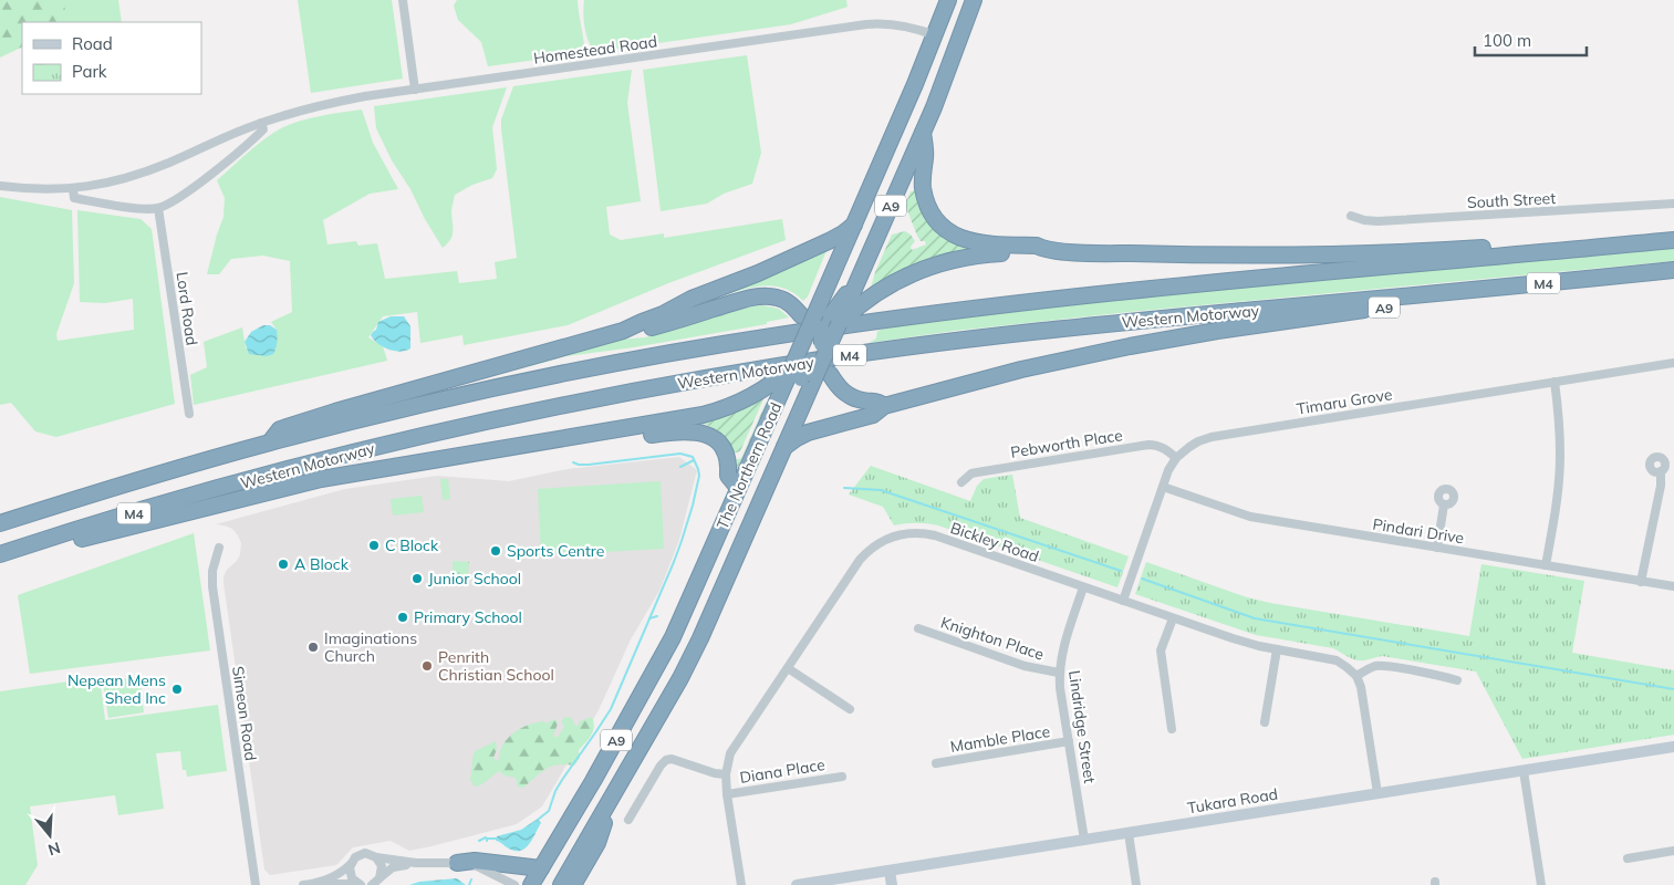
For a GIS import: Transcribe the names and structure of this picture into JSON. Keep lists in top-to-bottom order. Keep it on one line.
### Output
{"streets":{"highway":["A9","M4","Western Motorway","The Northern Road"],"street":["Homestead Road","South Street","Lord Road","Timaru Grove","Pebworth Place","Pindari Drive","Bickley Road","Knighton Place","Simeon Road","Lindridge Street","Mamble Place","Diana Place","Tukara Road"]},"crossings":[["Homestead Road","The Northern Road"],["A9","Western Motorway"],["A9","The Northern Road"],["M4","Western Motorway"],["M4","The Northern Road"],["Timaru Grove","Pebworth Place"],["Timaru Grove","Pindari Drive"],["Timaru Grove","Bickley Road"],["Bickley Road","Lindridge Street"],["Bickley Road","Diana Place"],["Knighton Place","Lindridge Street"],["Lindridge Street","Mamble Place"],["Lindridge Street","Tukara Road"]],"places":["C Block","Sports Centre","A Block","Junior School","Primary School","Imaginations Church","Penrith Christian School","Nepean Mens Shed Inc"],"legend":["Road","Park"],"scale_bar":"100 m","north":"bottom"}
